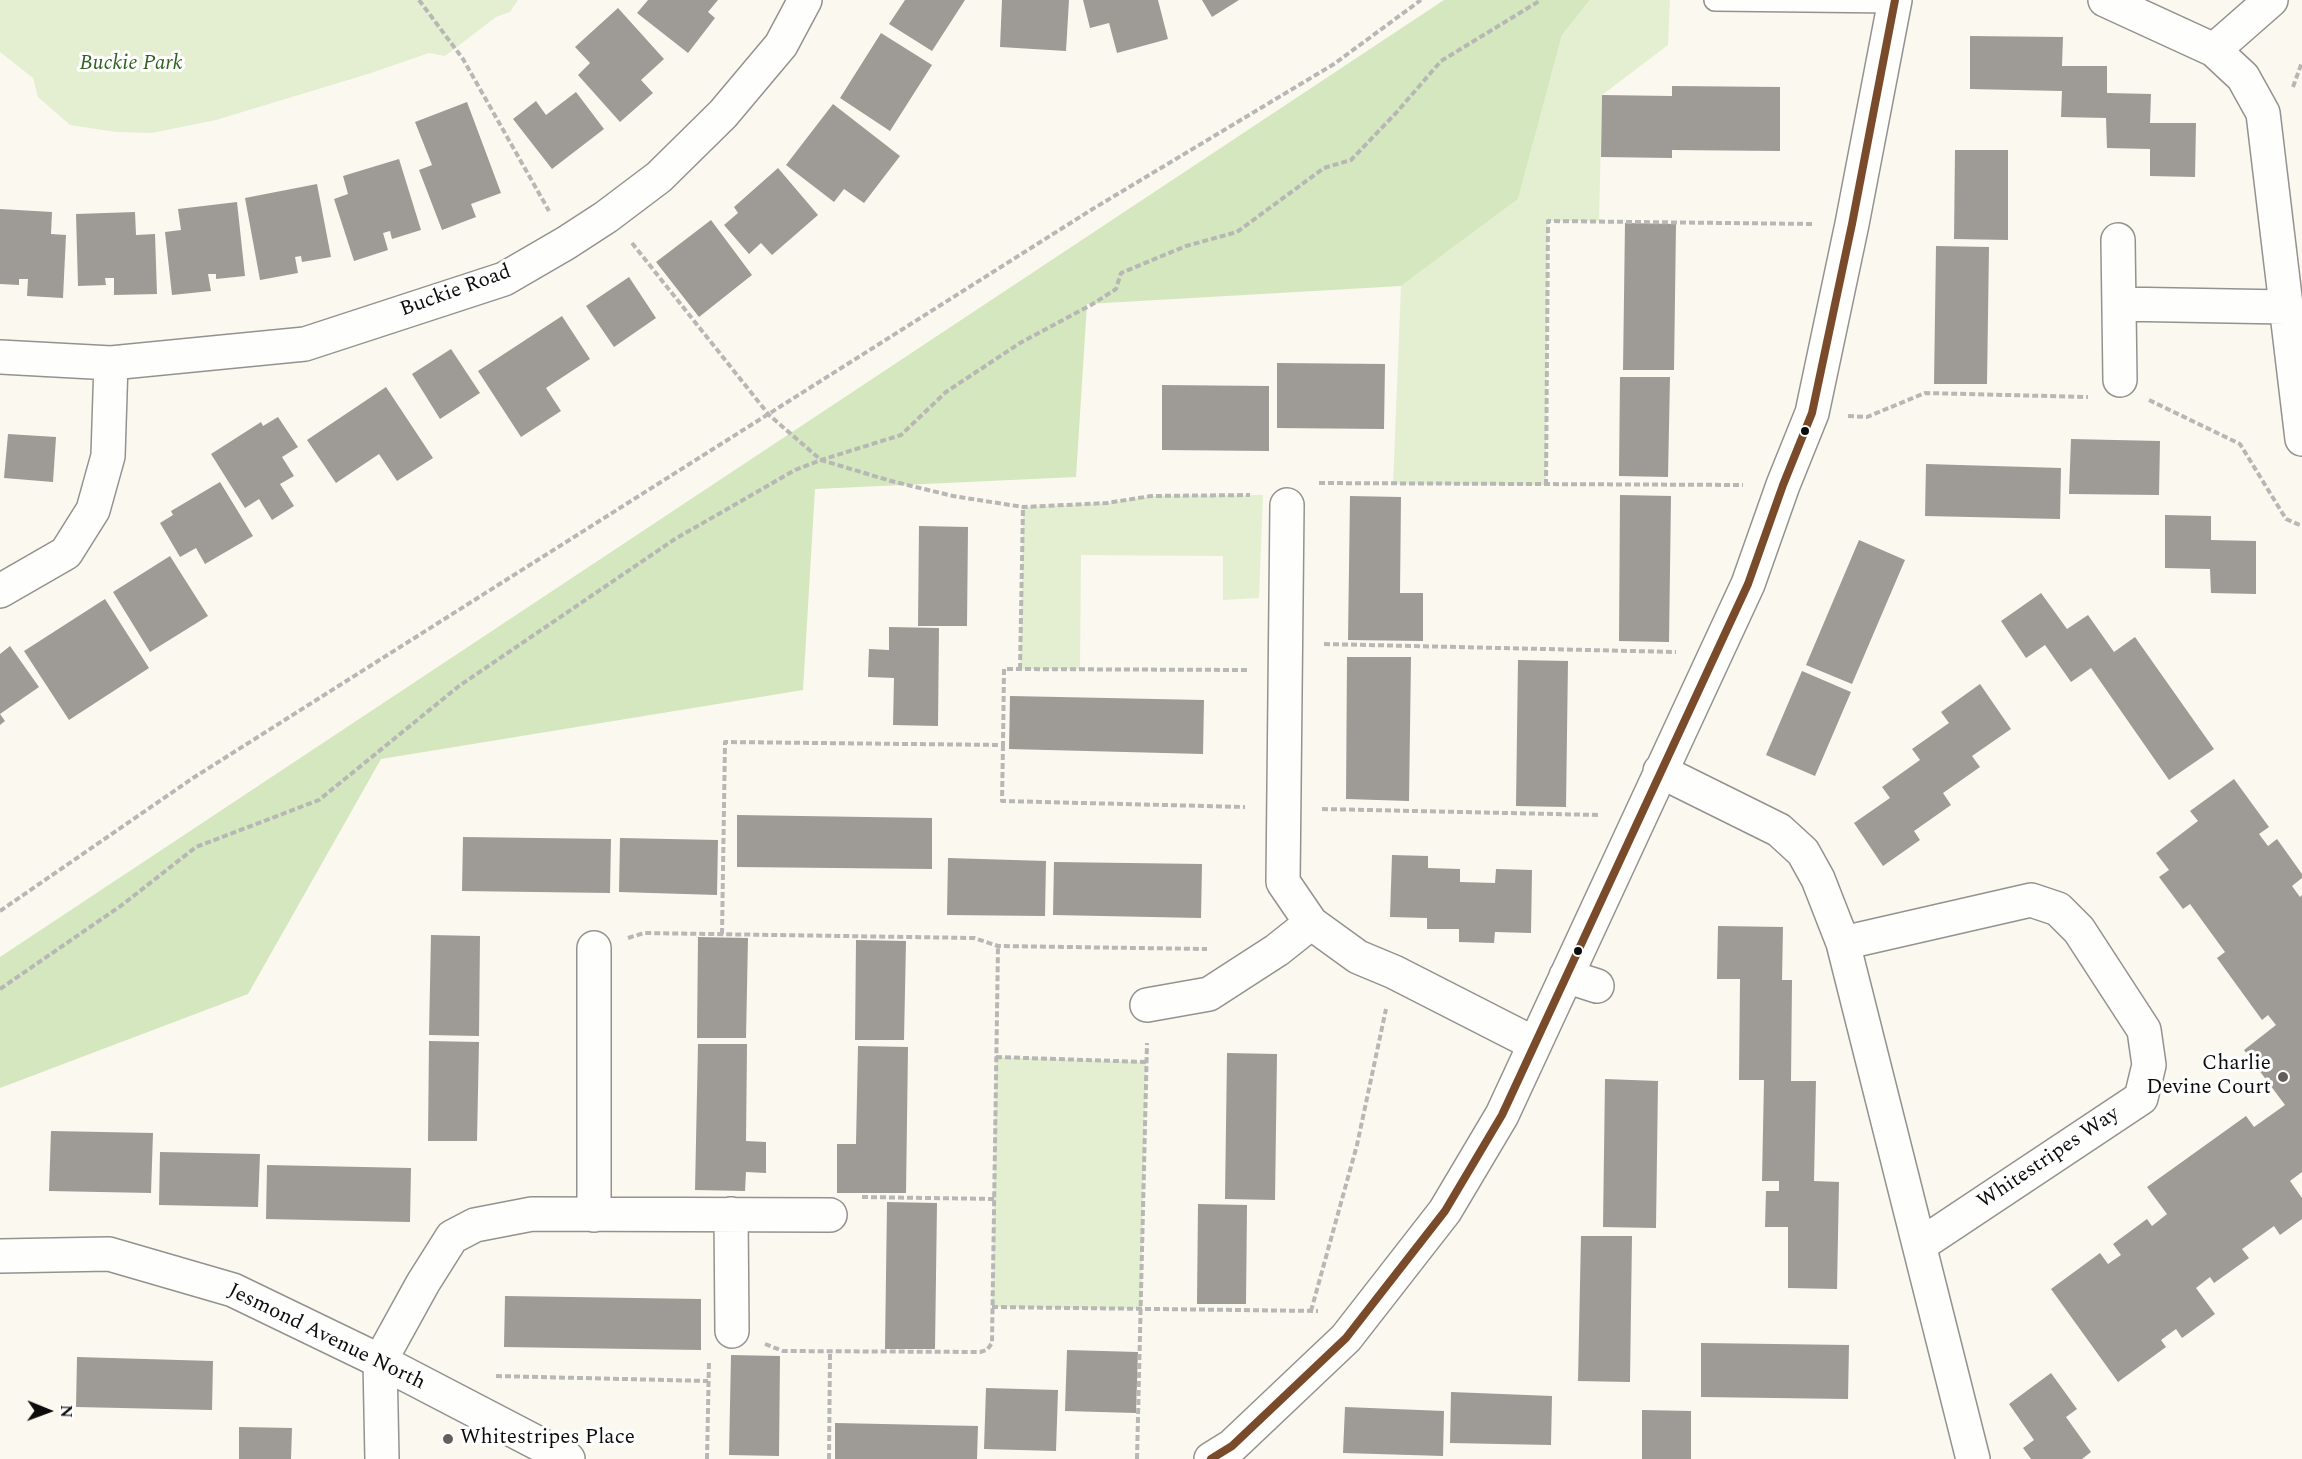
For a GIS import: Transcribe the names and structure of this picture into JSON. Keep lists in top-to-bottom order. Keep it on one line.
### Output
{"streets":{"street":["Buckie Road","Whitestripes Way","Jesmond Avenue North"]},"parks":["Buckie Park"],"places":["Charlie Devine Court","Whitestripes Place"],"north":"right"}
